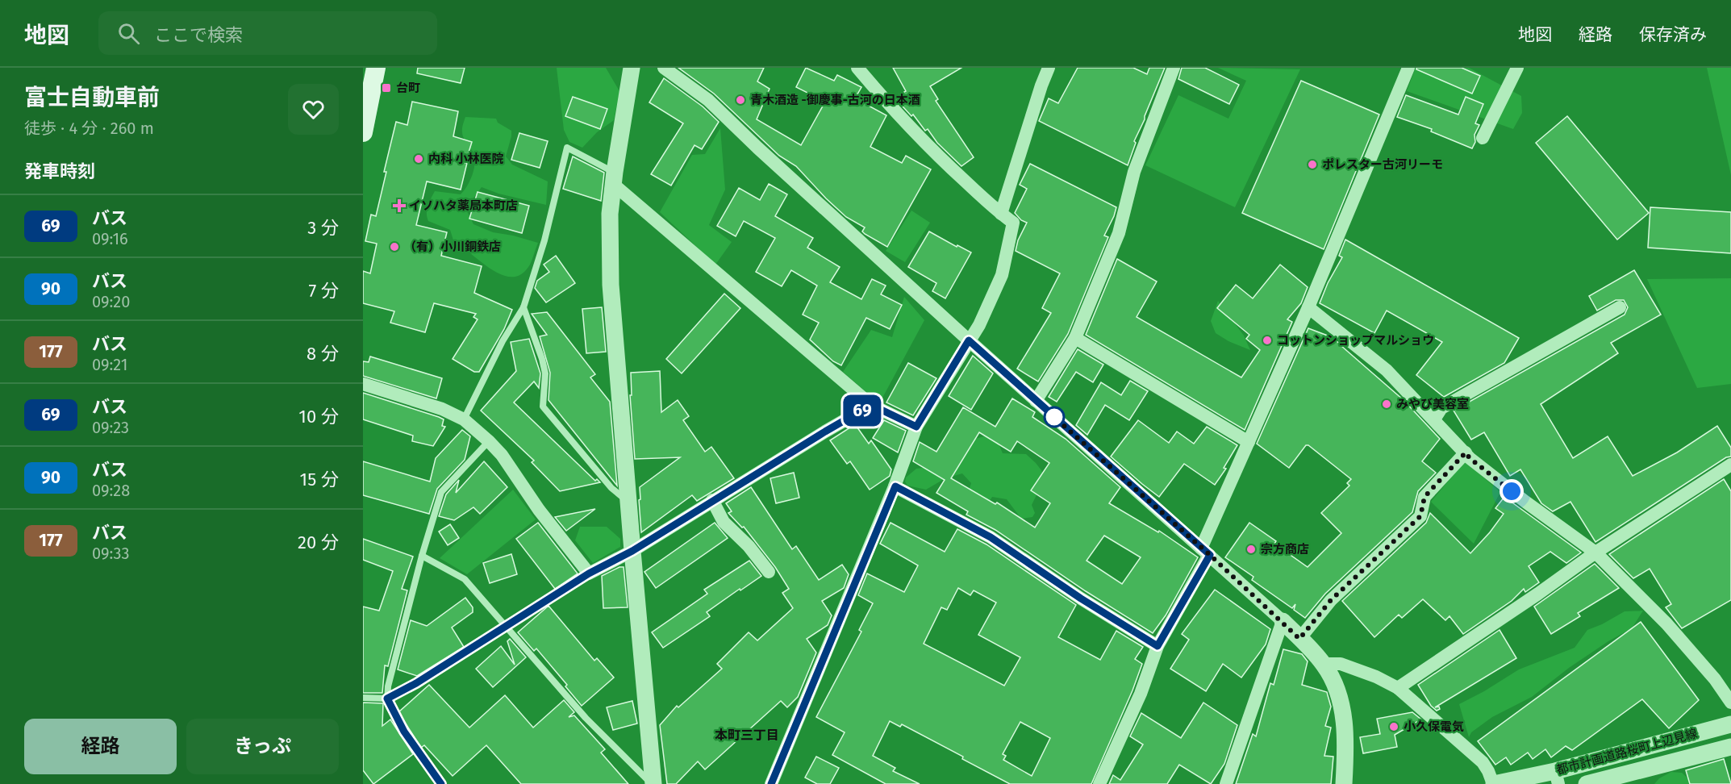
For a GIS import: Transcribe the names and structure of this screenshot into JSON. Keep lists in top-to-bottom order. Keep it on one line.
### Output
{"streets":{"street":["都市計画道路桜町上辺見線"]},"districts":["本町三丁目"],"places":{"transit":["台町"],"other":["青木酒造 -御慶事-古河の日本酒","内科 小林医院","ポレスター古河リーモ","（有）小川銅鉄店","コットンショップマルショウ","みやび美容室","宗方商店","小久保電気"],"health":["イソハタ薬局本町店"]},"lines":["bus line 69"],"page":{"header":"地図","search":"ここで検索","nav":["地図","経路","保存済み"],"heading":[["富士自動車前","徒歩 · 4 分 · 260 m"],"発車時刻"],"on_map":"69","list":[{"mark":"69","name":"バス","note":"09:16","value":"3 分"},{"mark":"90","name":"バス","note":"09:20","value":"7 分"},{"mark":"177","name":"バス","note":"09:21","value":"8 分"},{"mark":"69","name":"バス","note":"09:23","value":"10 分"},{"mark":"90","name":"バス","note":"09:28","value":"15 分"},{"mark":"177","name":"バス","note":"09:33","value":"20 分"}],"buttons":["経路","きっぷ"]}}
